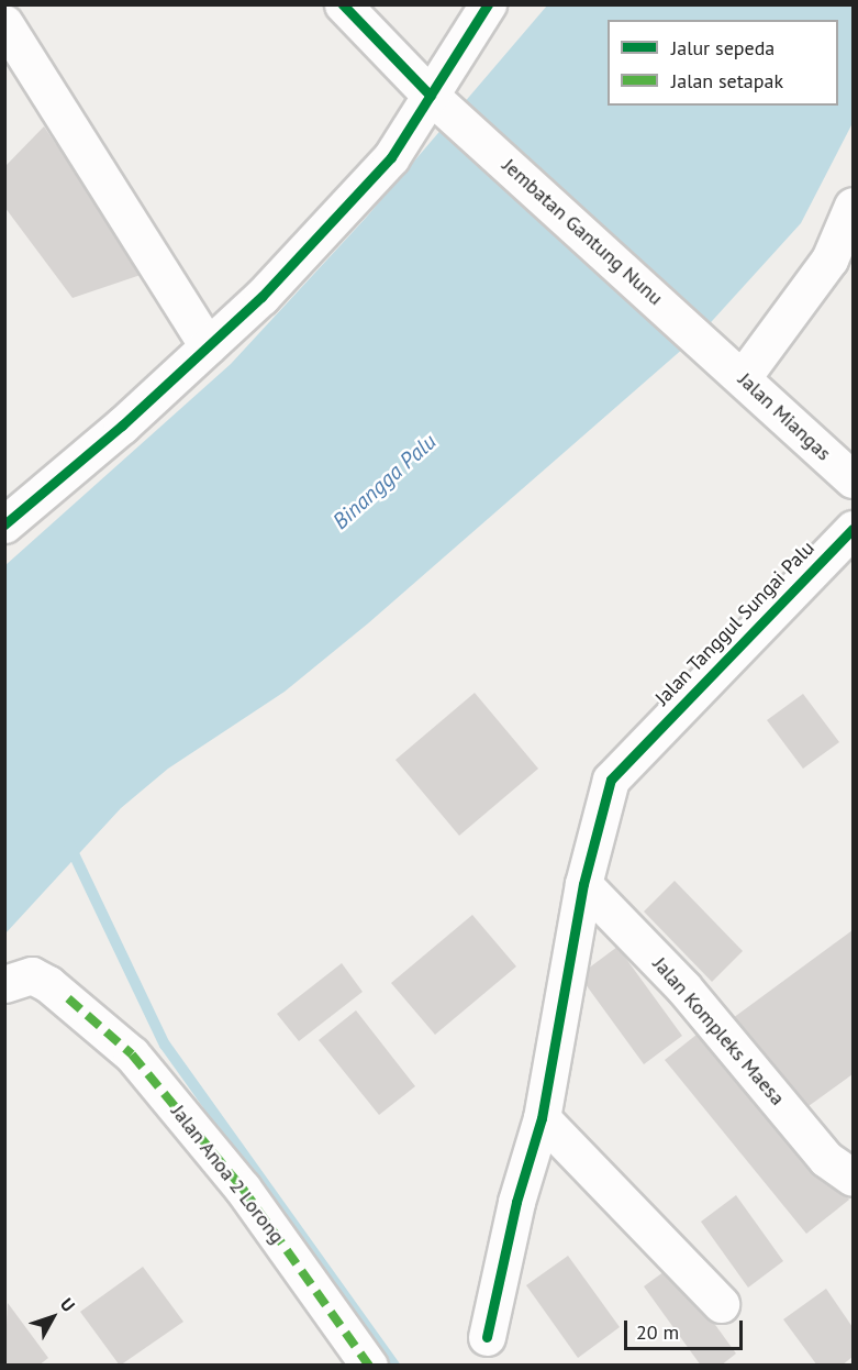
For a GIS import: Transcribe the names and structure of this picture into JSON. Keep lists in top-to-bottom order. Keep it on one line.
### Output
{"streets":{"street":["Jembatan Gantung Nunu","Jalan Miangas","Jalan Tanggul Sungai Palu","Jalan Kompleks Maesa","Jalan Anoa 2 Lorong"]},"crossings":[["Jembatan Gantung Nunu","Jalan Miangas"],["Jalan Tanggul Sungai Palu","Jalan Kompleks Maesa"]],"water":["Binangga Palu"],"legend":["Jalur sepeda","Jalan setapak"],"scale_bar":"20 m","north":"top right"}
